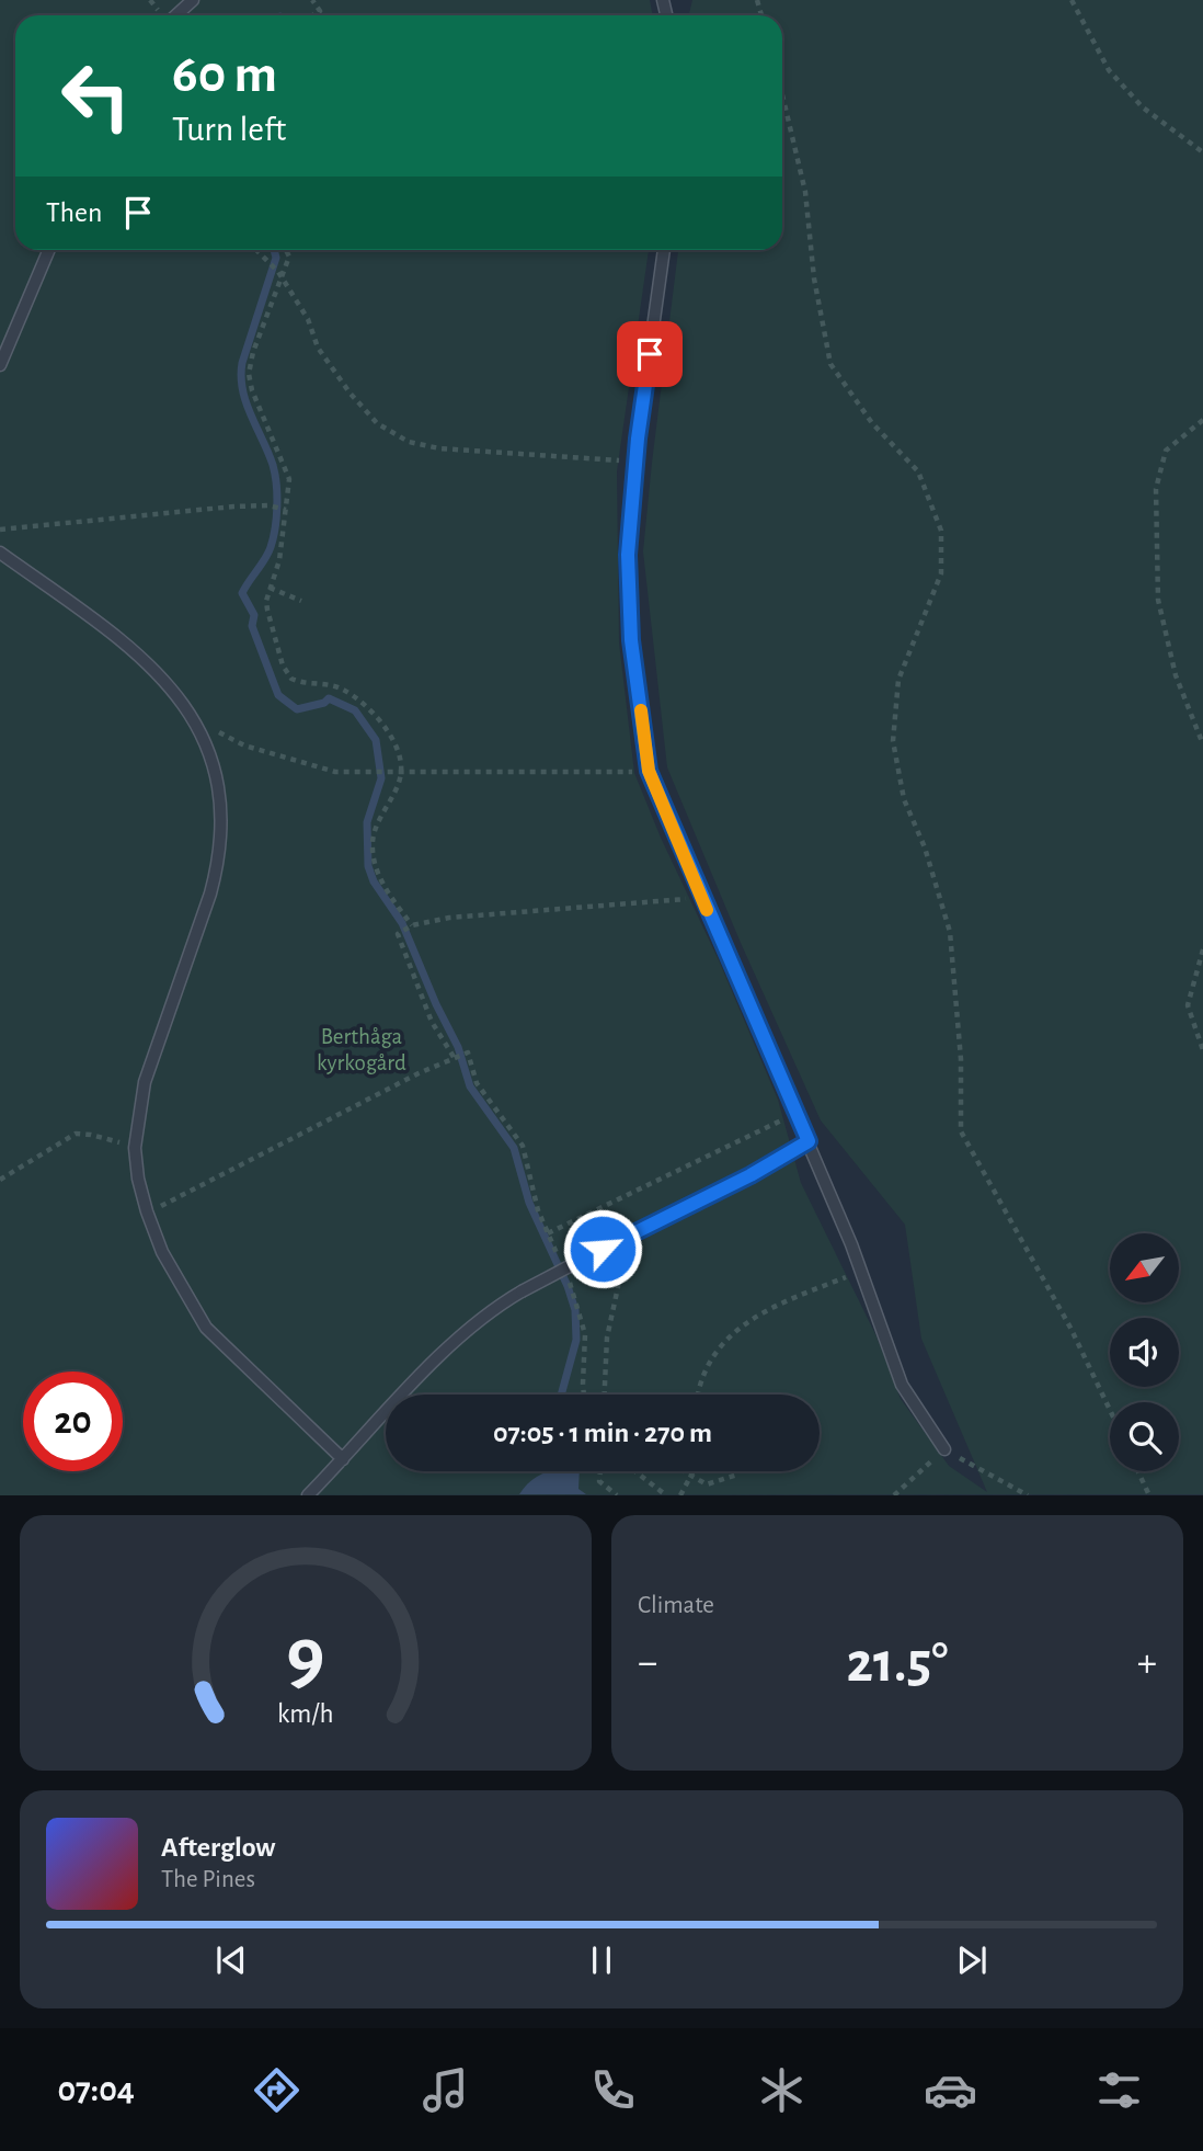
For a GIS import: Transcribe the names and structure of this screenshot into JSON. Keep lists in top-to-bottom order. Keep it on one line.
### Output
{"parks":["Berthåga kyrkogård"],"north":"bottom left","page":{"turn":["60 m","Turn left"],"then":"Then","limit":"20","trip":"07:05 · 1 min · 270 m","tile":"Climate","heat":["−","21.5°","+"],"song":["Afterglow","The Pines"],"tabs":"07:04","gauge":["9","km/h"]}}
